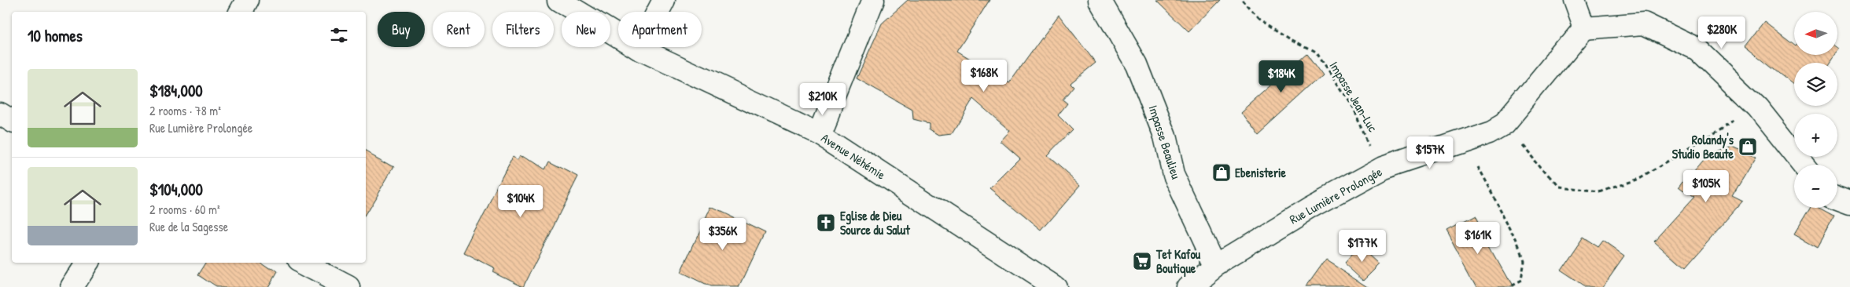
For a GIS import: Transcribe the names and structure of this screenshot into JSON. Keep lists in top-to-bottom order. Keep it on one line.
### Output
{"streets":{"street":["Impasse Beaulieu","Avenue Néhémie","Rue Lumière Prolongée"],"path":["Impasse Jean-Luc"]},"crossings":[["Impasse Jean-Luc","Rue Lumière Prolongée"],["Impasse Beaulieu","Rue Lumière Prolongée"]],"places":{"shop":["Rolandy's Studio Beaute","Ebenisterie"],"church":["Eglise de Dieu Source du Salut"],"supermarket":["Tet Kafou Boutique"]},"north":"left","page":{"map_buttons":["+","−"],"chip":["Buy","Rent","Filters","New","Apartment"],"heading":"10 homes","price":["$280K","$168K","$184K","$210K","$157K","$105K","$104K","$356K","$161K","$177K"],"list":[{"name":"$184,000","note":"2 rooms · 78 m² · Rue Lumière Prolongée"},{"name":"$104,000","note":"2 rooms · 60 m² · Rue de la Sagesse"}]}}
